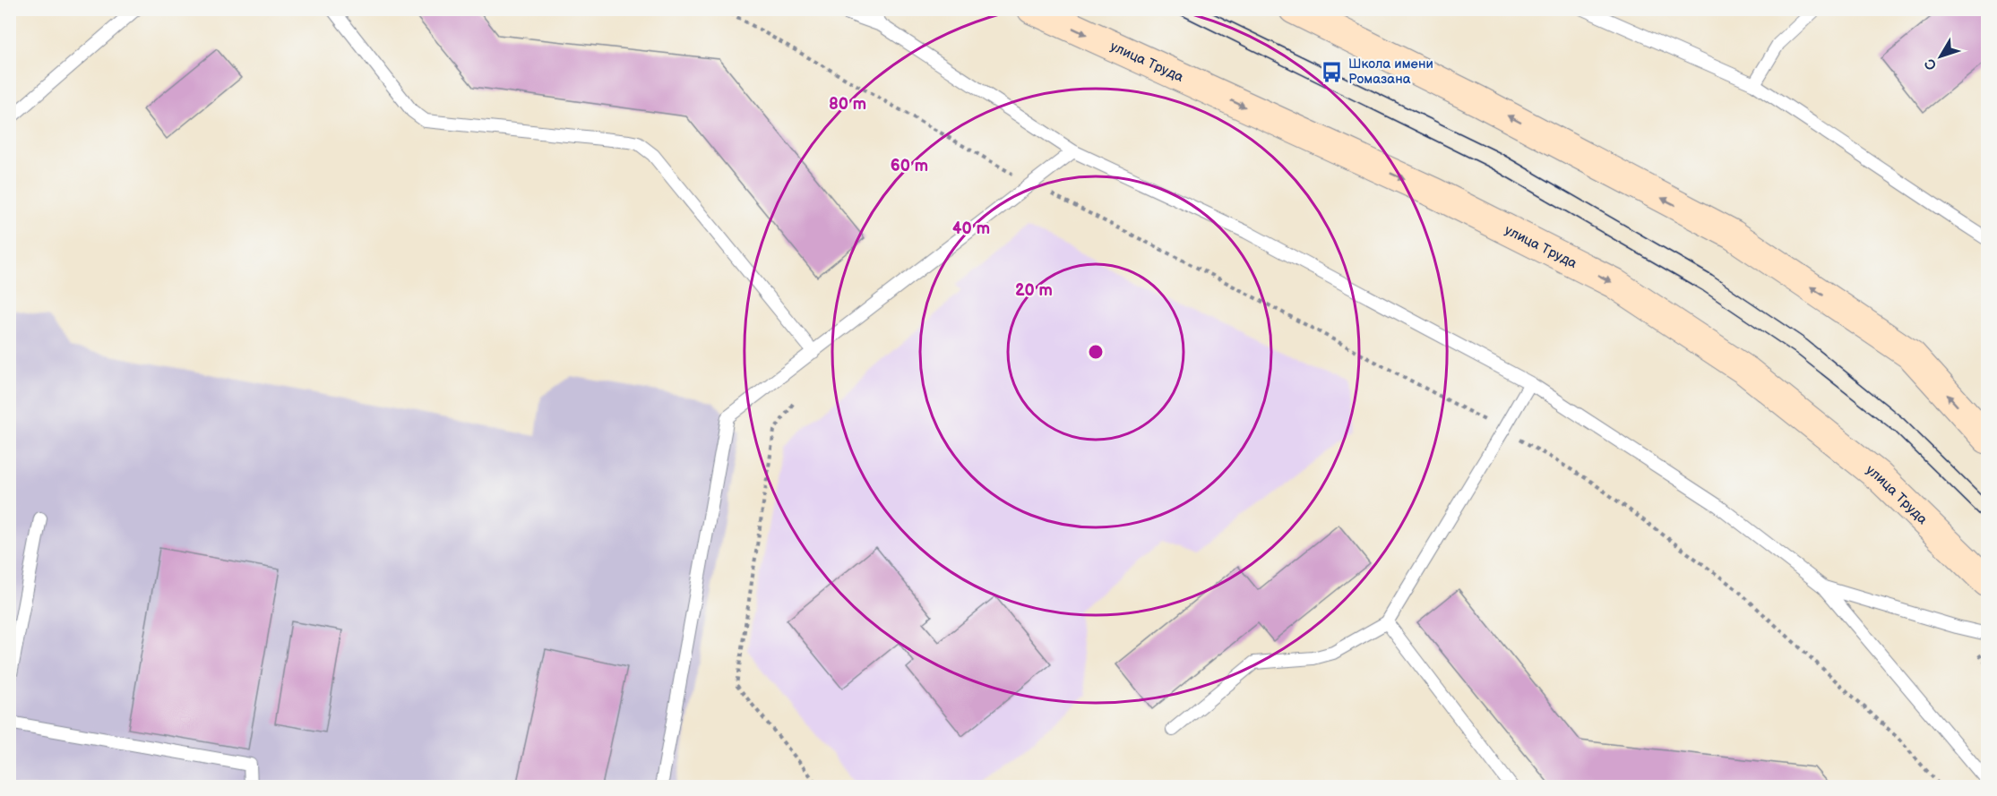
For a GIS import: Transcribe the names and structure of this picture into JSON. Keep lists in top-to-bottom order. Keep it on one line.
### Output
{"streets":{"main road":["улица Труда"]},"places":{"bus stop":["Школа имени Ромазана"]},"north":"bottom left","rings":["80 m","60 m","40 m","20 m"]}
